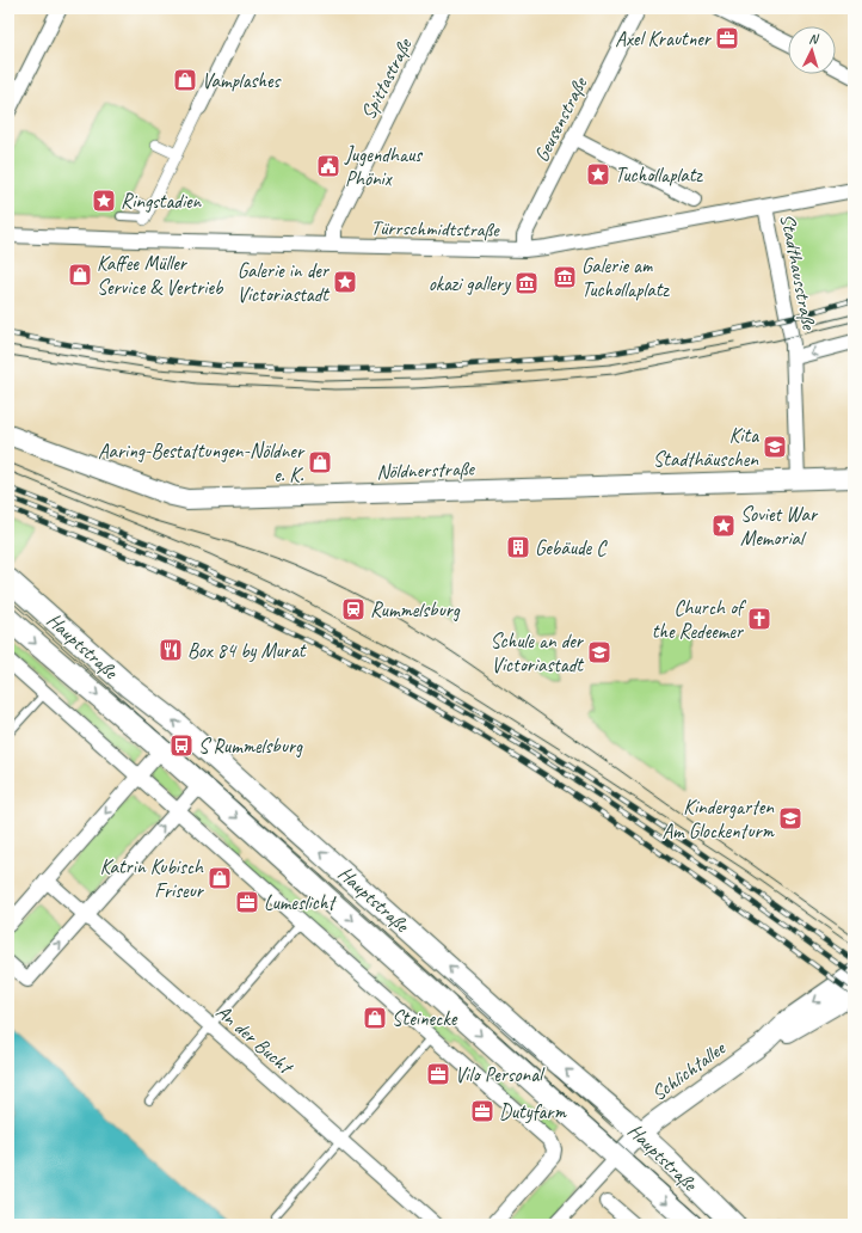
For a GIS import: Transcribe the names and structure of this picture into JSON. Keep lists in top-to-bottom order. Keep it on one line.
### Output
{"streets":{"main road":["Hauptstraße"],"street":["Spittastraße","Geusenstraße","Türrschmidtstraße","Stadthausstraße","Nöldnerstraße","An der Bucht","Schlichtallee"]},"crossings":[["Spittastraße","Türrschmidtstraße"],["Geusenstraße","Türrschmidtstraße"],["Türrschmidtstraße","Stadthausstraße"],["Stadthausstraße","Nöldnerstraße"],["Hauptstraße","Schlichtallee"]],"places":{"office":["Axel Krautner","Lumeslicht","Vilo Personal","Dutyfarm"],"shop":["Vamplashes","Kaffee Müller Service & Vertrieb","Aaring-Bestattungen-Nöldner e. K.","Katrin Kubisch Friseur","Steinecke"],"public building":["Jugendhaus Phönix"],"place":["Tuchollaplatz","Ringstadien","Galerie in der Victoriastadt","Soviet War Memorial"],"museum":["Galerie am Tuchollaplatz","okazi gallery"],"school or university":["Kita Stadthäuschen","Schule an der Victoriastadt","Kindergarten Am Glockenturm"],"building":["Gebäude C"],"station":["Rummelsburg"],"church":["Church of the Redeemer"],"restaurant":["Box 84 by Murat"],"bus stop":["S Rummelsburg"]},"north":"top"}
